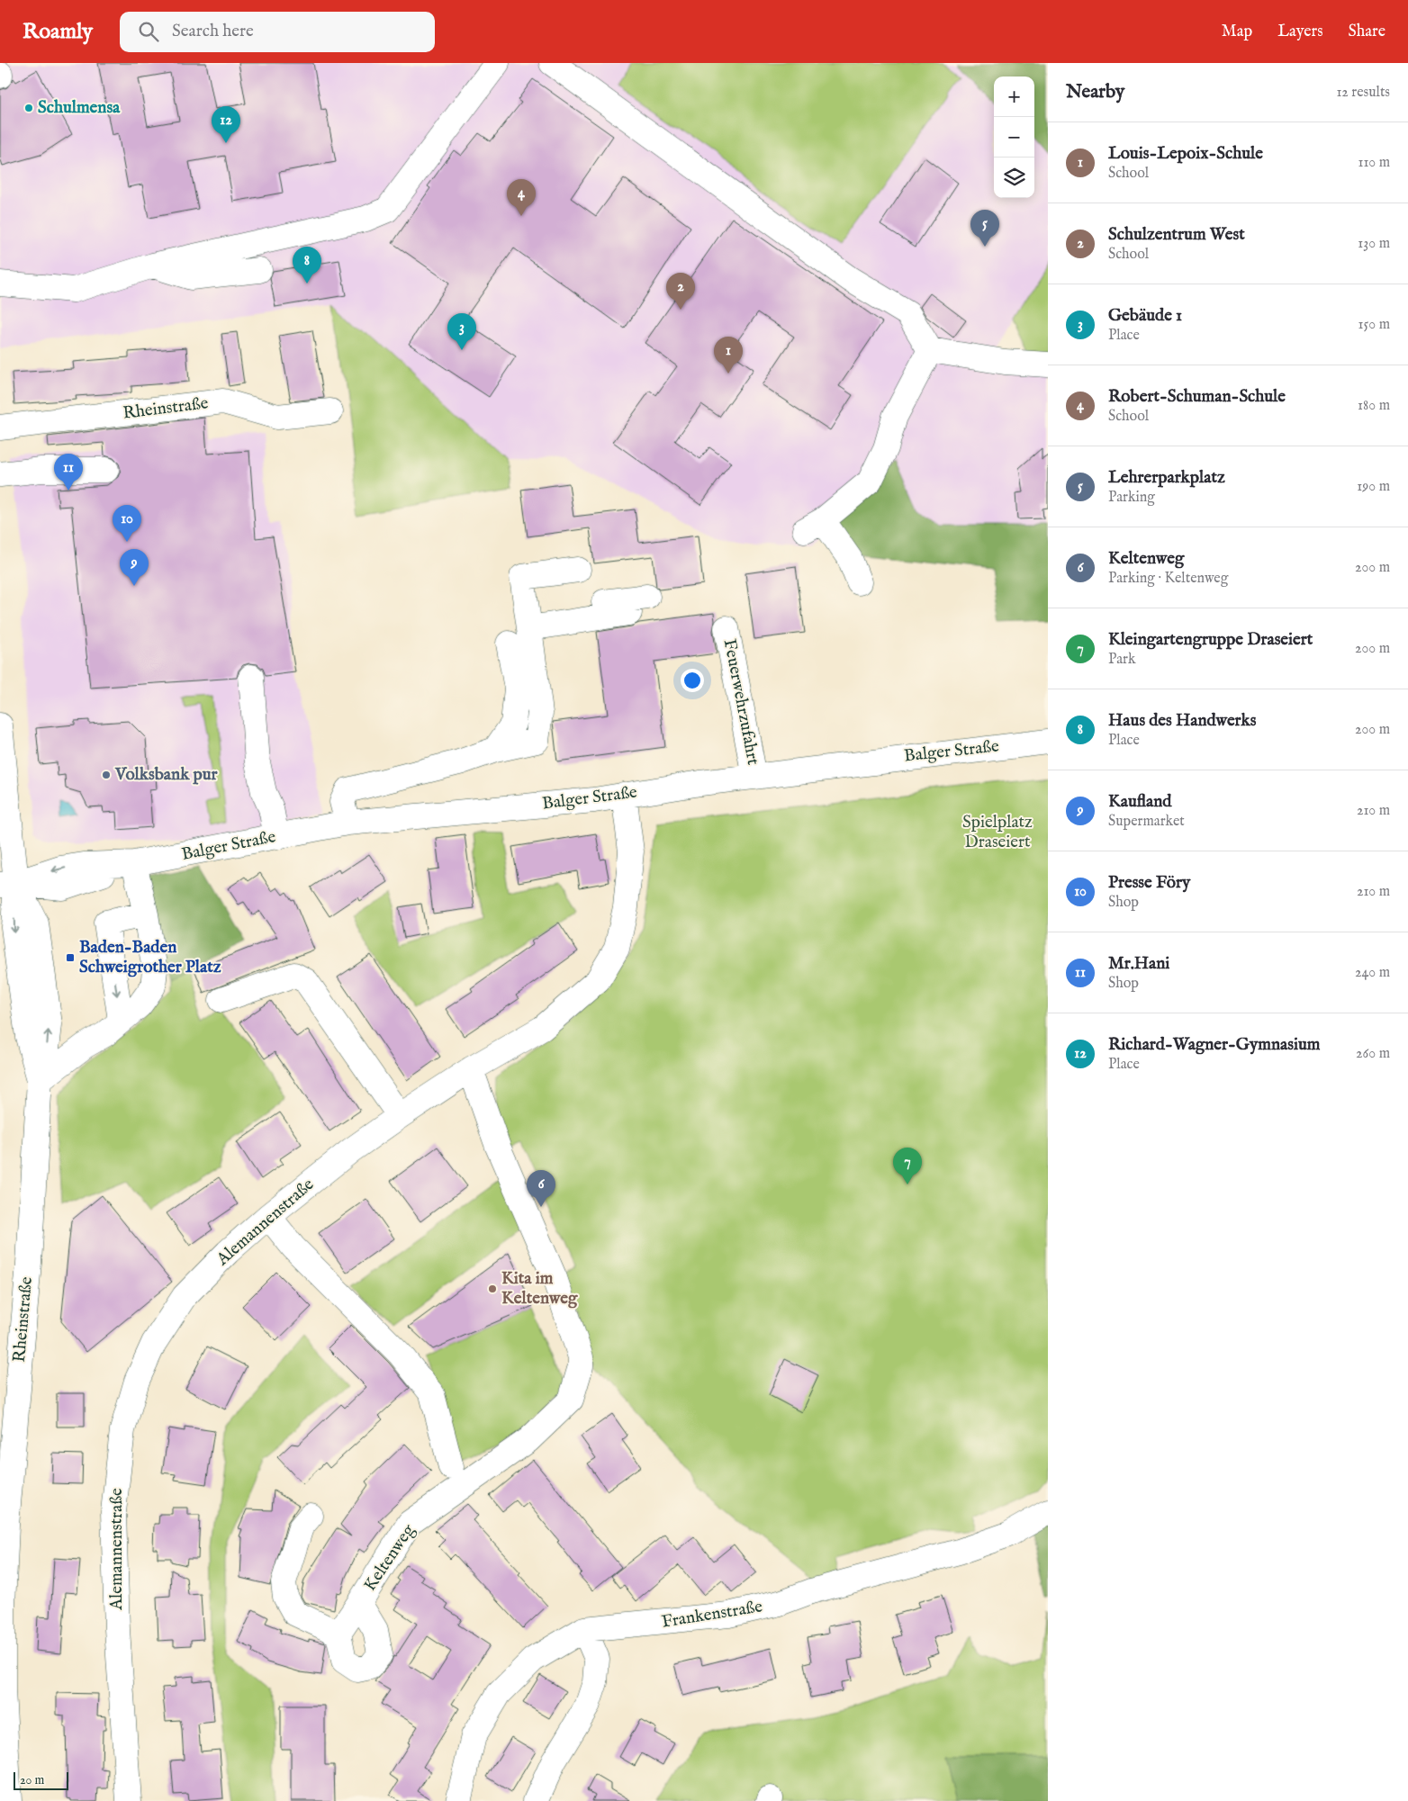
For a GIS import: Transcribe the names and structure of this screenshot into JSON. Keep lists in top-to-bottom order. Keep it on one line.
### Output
{"streets":{"street":["Rheinstraße","Feuerwehrzufahrt","Balger Straße","Alemannenstraße","Keltenweg","Frankenstraße"]},"crossings":[["Rheinstraße","Balger Straße"],["Feuerwehrzufahrt","Balger Straße"],["Balger Straße","Alemannenstraße"],["Alemannenstraße","Keltenweg"]],"parks":["Spielplatz Draseiert"],"places":{"other":["Schulmensa","Volksbank pur","Kita im Keltenweg"],"transit":["Baden-Baden Schweigrother Platz"]},"scale_bar":"20 m","page":{"header":"Roamly","search":"Search here","nav":["Map","Layers","Share"],"heading":["Nearby","12 results"],"map_buttons":["+","−"],"pins":["12","4","5","8","2","3","1","11","10","9","7","6"],"list":[{"mark":"1","name":"Louis-Lepoix-Schule","note":"School","value":"110 m"},{"mark":"2","name":"Schulzentrum West","note":"School","value":"130 m"},{"mark":"3","name":"Gebäude 1","note":"Place","value":"150 m"},{"mark":"4","name":"Robert-Schuman-Schule","note":"School","value":"180 m"},{"mark":"5","name":"Lehrerparkplatz","note":"Parking","value":"190 m"},{"mark":"6","name":"Keltenweg","note":"Parking · Keltenweg","value":"200 m"},{"mark":"7","name":"Kleingartengruppe Draseiert","note":"Park","value":"200 m"},{"mark":"8","name":"Haus des Handwerks","note":"Place","value":"200 m"},{"mark":"9","name":"Kaufland","note":"Supermarket","value":"210 m"},{"mark":"10","name":"Presse Föry","note":"Shop","value":"210 m"},{"mark":"11","name":"Mr.Hani","note":"Shop","value":"240 m"},{"mark":"12","name":"Richard-Wagner-Gymnasium","note":"Place","value":"260 m"}],"scale":"20 m"}}
